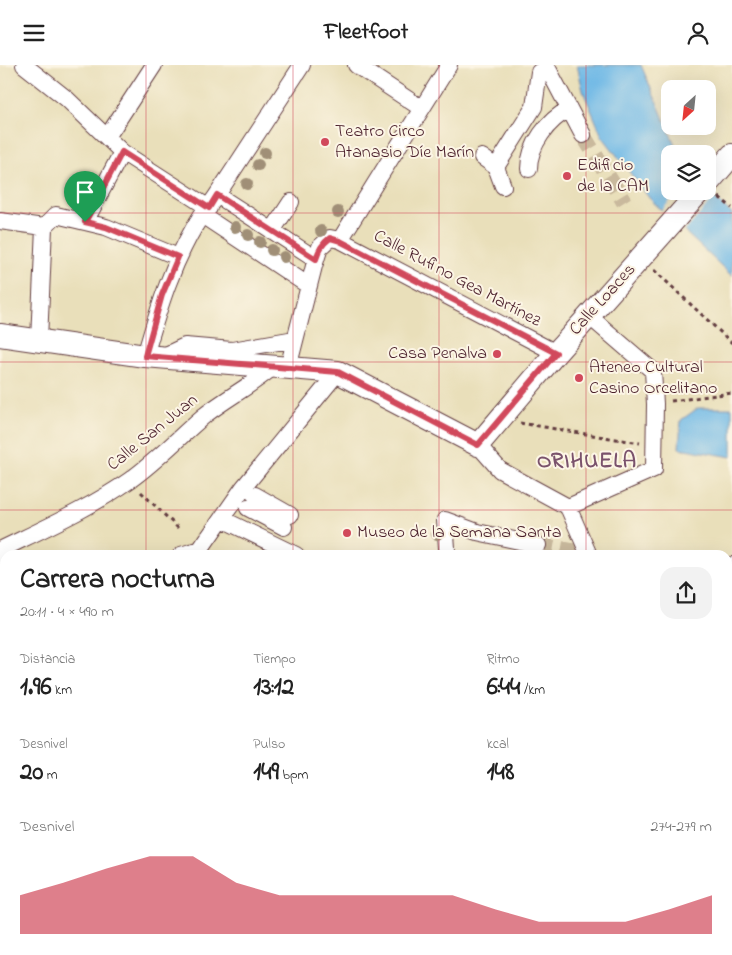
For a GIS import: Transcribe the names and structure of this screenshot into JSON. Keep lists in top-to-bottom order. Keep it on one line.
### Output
{"streets":{"street":["Calle Rufino Gea Martínez","Calle Loaces","Calle San Juan"]},"crossings":[["Calle Rufino Gea Martínez","Calle Loaces"]],"districts":["ORIHUELA"],"places":["Teatro Circo Atanasio Díe Marín","Edificio de la CAM","Casa Penalva","Ateneo Cultural Casino Orcelitano","Museo de la Semana Santa"],"north":"bottom left","page":{"header":"Fleetfoot","heading":["Carrera nocturna","20:11 · 4 × 490 m"],"stats":[["Distancia","1.96 km"],["Tiempo","13:12"],["Ritmo","6:44 /km"],["Desnivel","20 m"],["Pulso","149 bpm"],["kcal","148"]],"chart":["Desnivel","274–279 m"]}}
